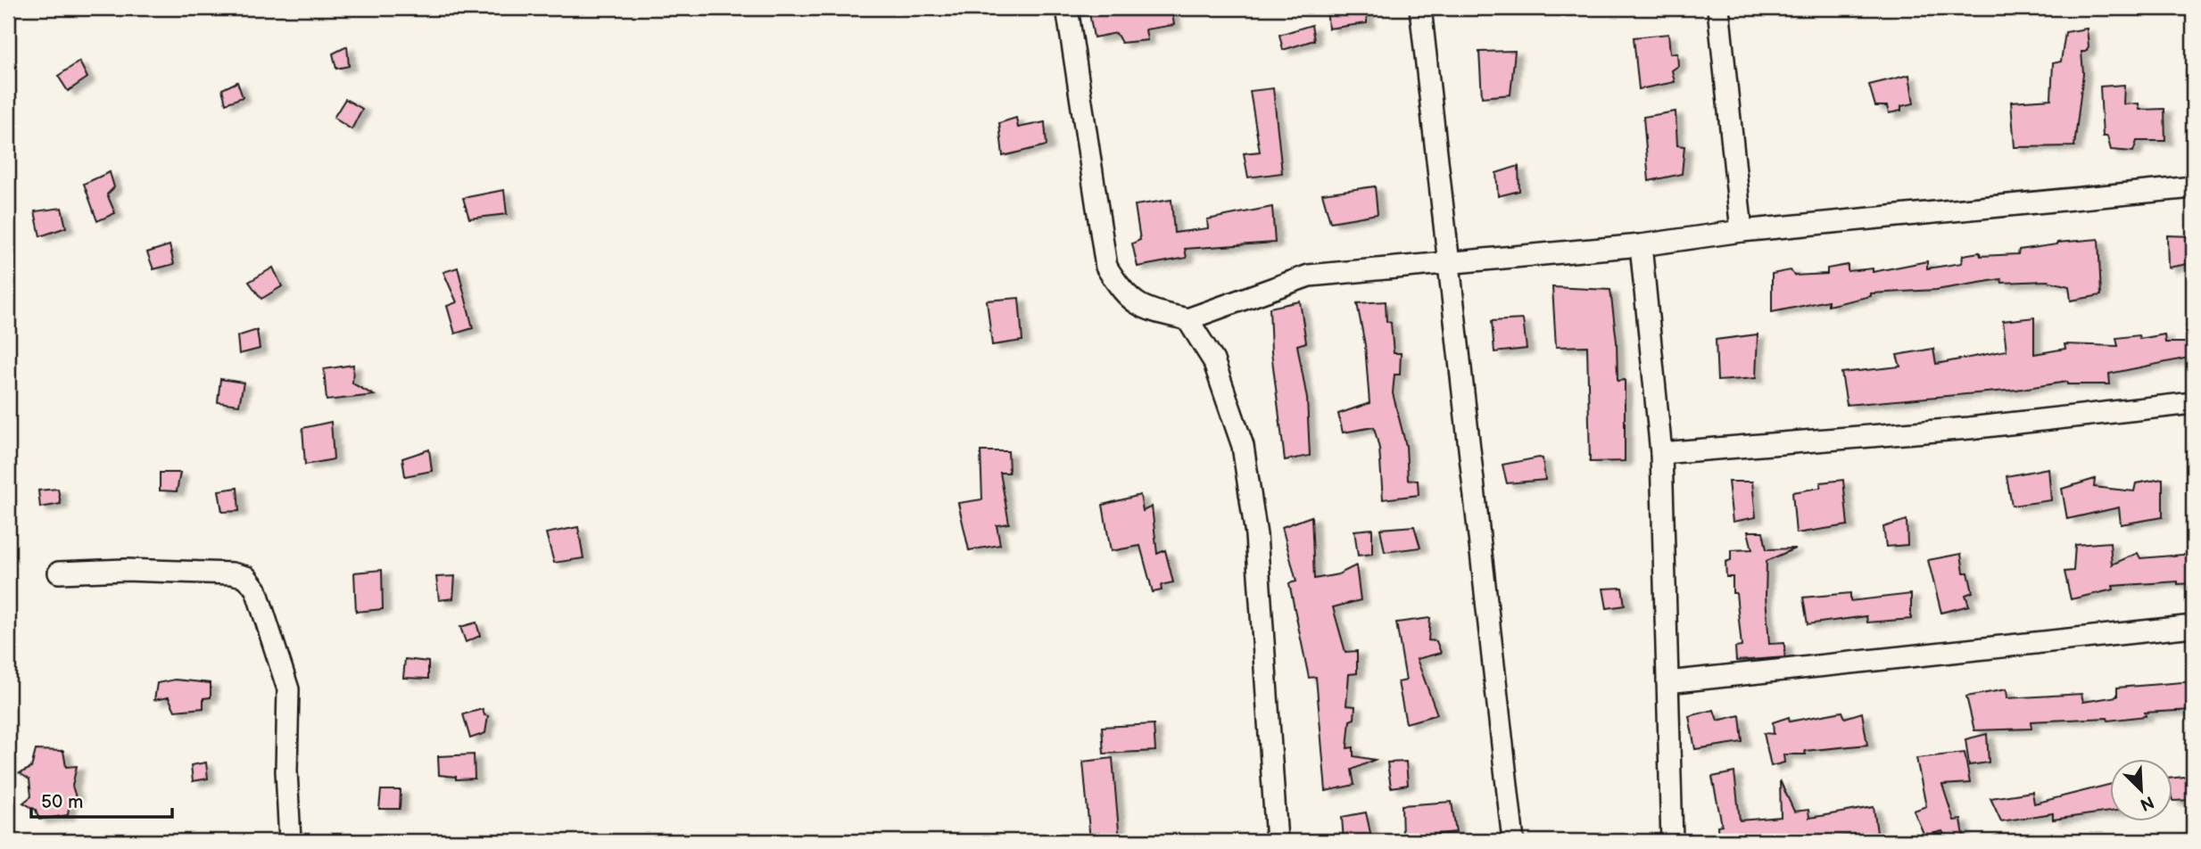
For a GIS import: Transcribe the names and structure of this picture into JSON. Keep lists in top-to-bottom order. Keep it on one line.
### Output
{"scale_bar":"50 m","north":"bottom right"}
